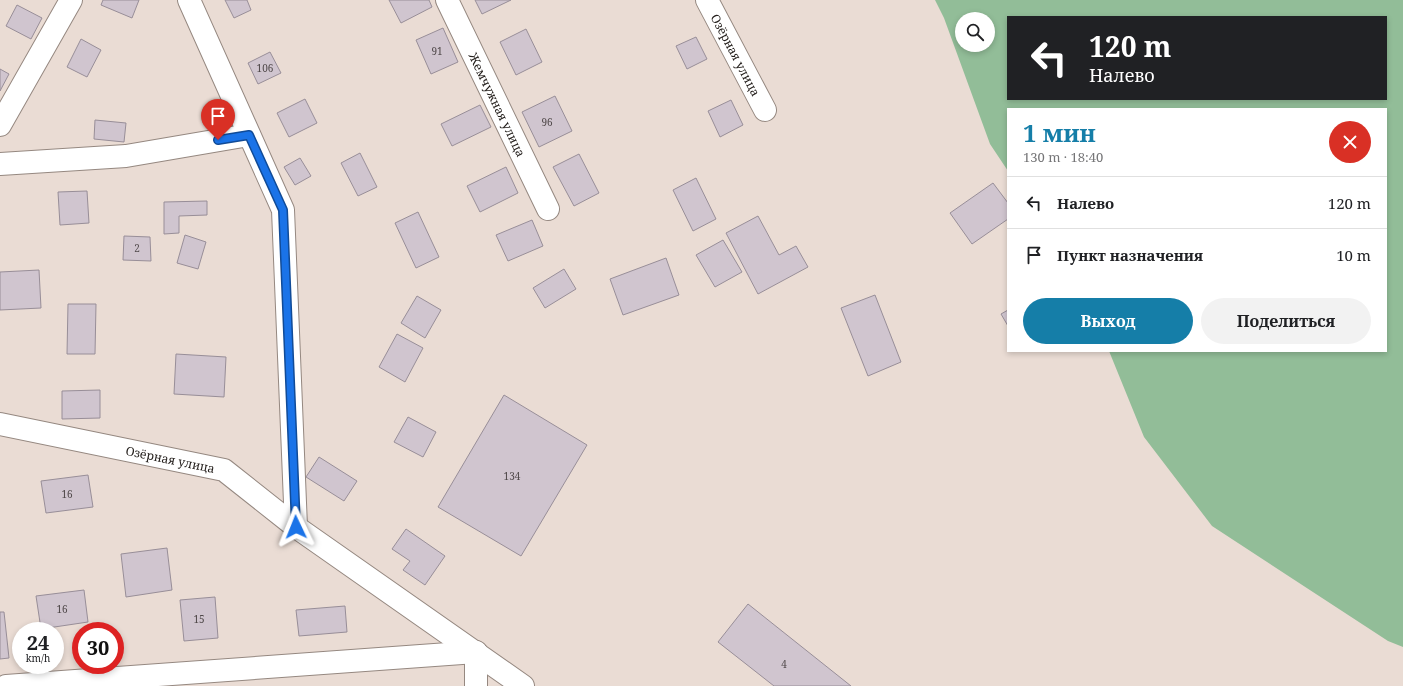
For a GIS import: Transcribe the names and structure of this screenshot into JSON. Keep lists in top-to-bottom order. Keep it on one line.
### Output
{"streets":{"street":["Озёрная улица","Жемчужная улица"]},"house_numbers":["91","106","96","2","134","16","16","15","4"],"page":{"turn":["120 m","Налево"],"heading":["1 мин","130 m · 18:40"],"list":[{"name":"Налево","value":"120 m"},{"name":"Пункт назначения","value":"10 m"}],"buttons":["Выход","Поделиться"],"speed":"24 km/h","limit":"30"}}
